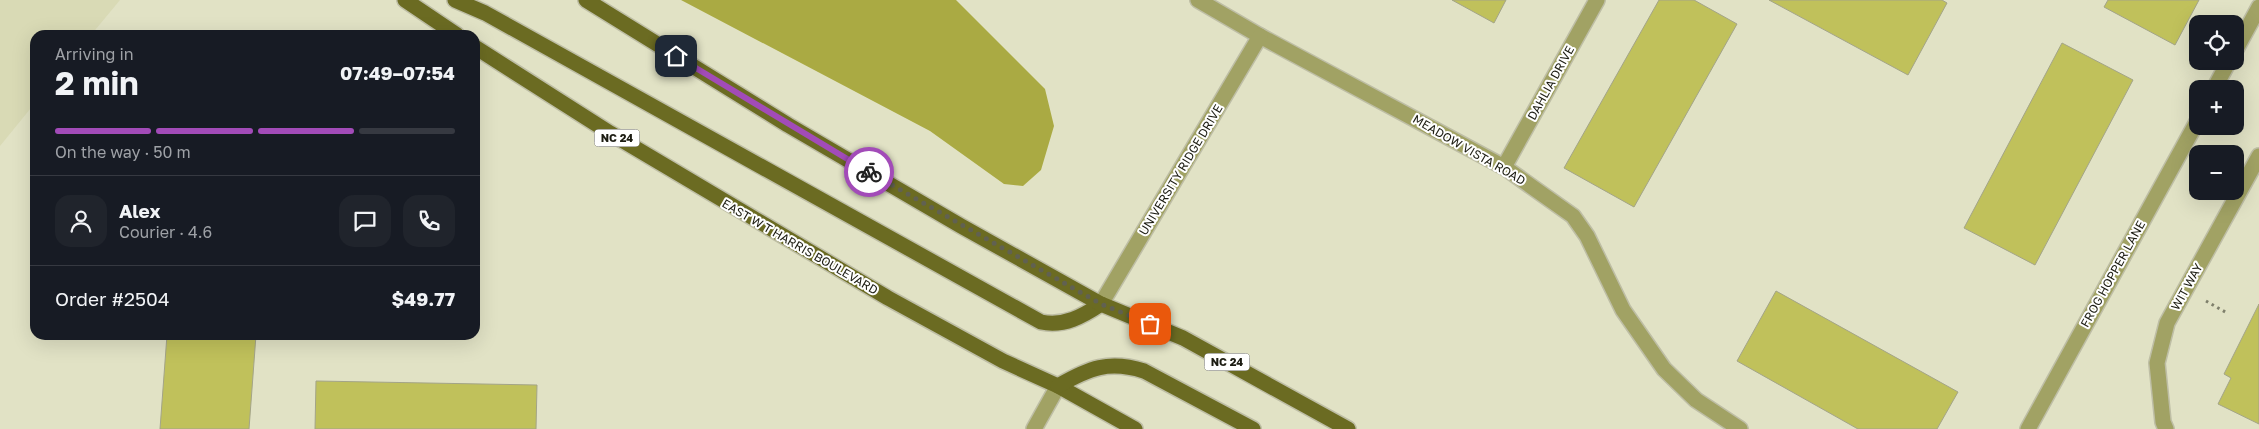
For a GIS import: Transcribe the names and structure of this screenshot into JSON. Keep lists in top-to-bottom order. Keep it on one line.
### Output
{"streets":{"main road":["NC 24","EAST W T HARRIS BOULEVARD"],"street":["DAHLIA DRIVE","MEADOW VISTA ROAD","UNIVERSITY RIDGE DRIVE","FROG HOPPER LANE","WIT WAY"]},"crossings":[["DAHLIA DRIVE","MEADOW VISTA ROAD"],["NC 24","UNIVERSITY RIDGE DRIVE"],["MEADOW VISTA ROAD","UNIVERSITY RIDGE DRIVE"]],"page":{"map_buttons":["+","−"],"heading":["2 min","Arriving in","07:49–07:54"],"panel":["Alex","Courier · 4.6","Order #2504","$49.77"],"bar":"On the way · 50 m"}}
